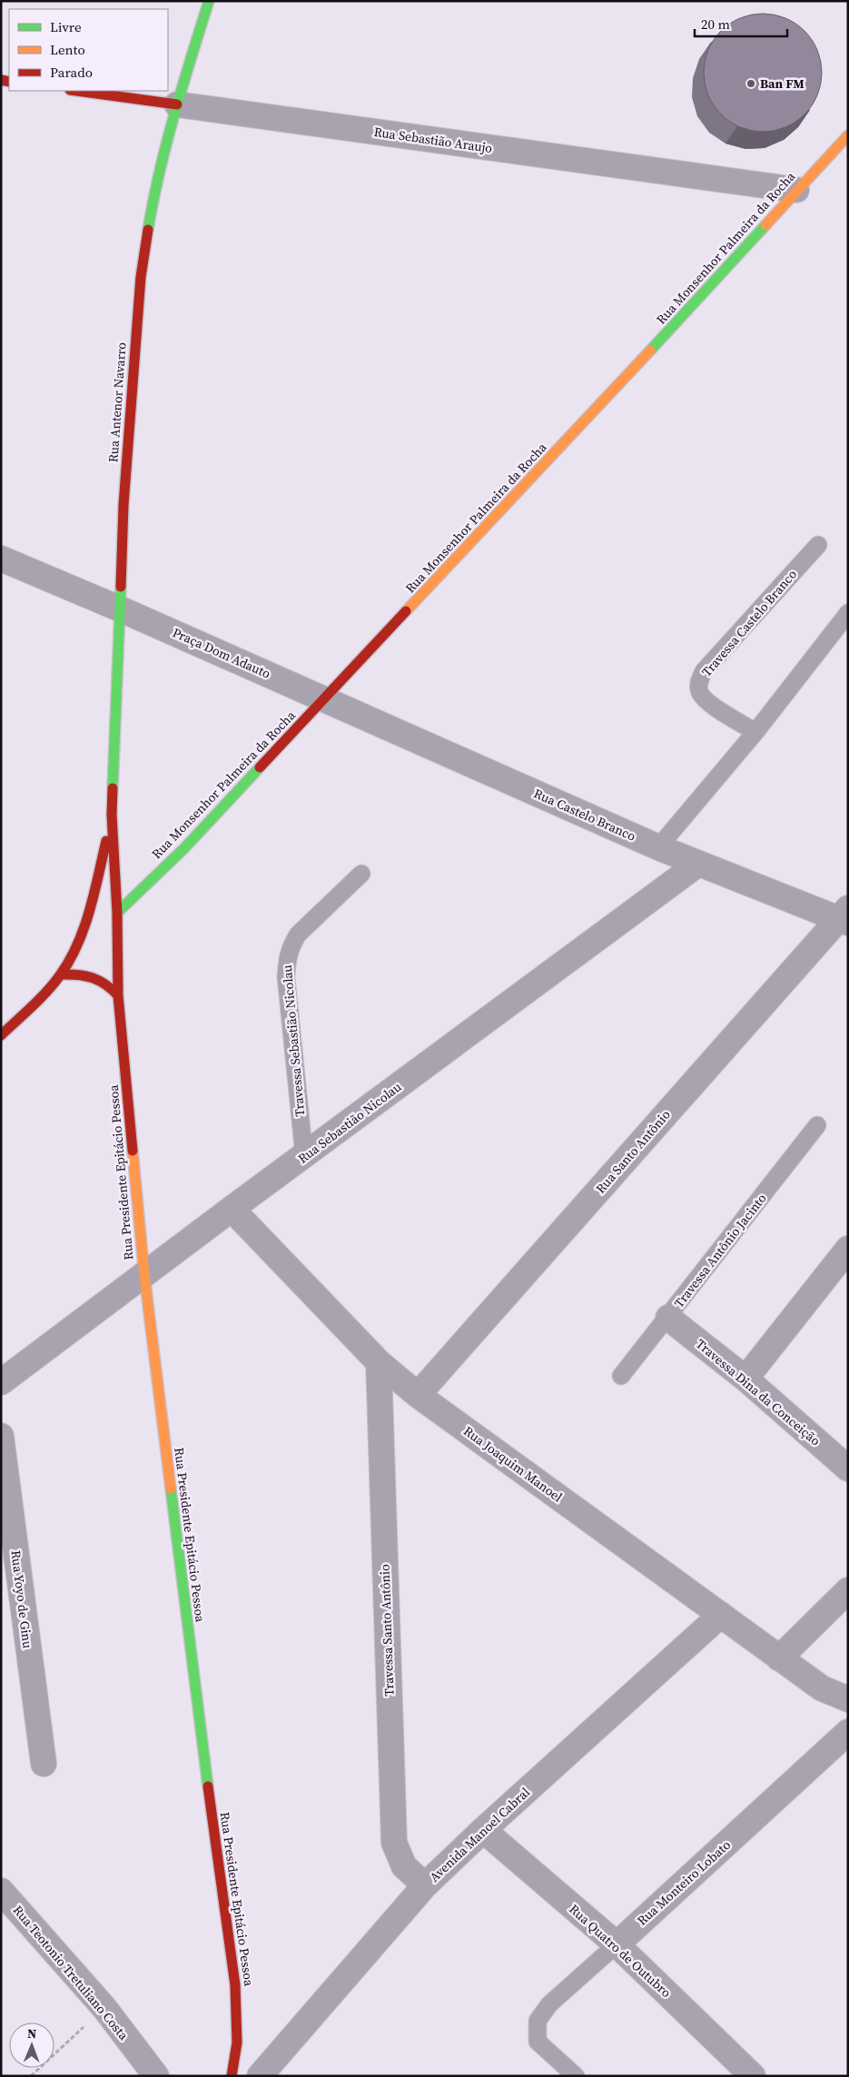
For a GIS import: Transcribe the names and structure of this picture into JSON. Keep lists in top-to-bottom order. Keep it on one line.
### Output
{"streets":{"main road":["Rua Sebastião Araujo","Rua Monsenhor Palmeira da Rocha","Rua Antenor Navarro","Rua Presidente Epitácio Pessoa"],"street":["Praça Dom Adauto","Rua Castelo Branco","Rua Sebastião Nicolau","Rua Santo Antônio","Travessa Dina da Conceição","Rua Joaquim Manoel","Rua Yoyo de Ginu","Travessa Santo Antônio","Avenida Manoel Cabral","Rua Monteiro Lobato","Rua Quatro de Outubro","Rua Teotonio Tretuliano Costa"],"lane":["Travessa Castelo Branco","Travessa Sebastião Nicolau","Travessa Antônio Jacinto"]},"crossings":[["Rua Sebastião Araujo","Rua Monsenhor Palmeira da Rocha"],["Rua Sebastião Araujo","Rua Antenor Navarro"],["Rua Monsenhor Palmeira da Rocha","Praça Dom Adauto"],["Rua Monsenhor Palmeira da Rocha","Rua Castelo Branco"],["Rua Monsenhor Palmeira da Rocha","Rua Presidente Epitácio Pessoa"],["Rua Antenor Navarro","Praça Dom Adauto"],["Rua Antenor Navarro","Rua Presidente Epitácio Pessoa"],["Praça Dom Adauto","Rua Castelo Branco"],["Rua Castelo Branco","Rua Sebastião Nicolau"],["Rua Castelo Branco","Rua Santo Antônio"],["Travessa Sebastião Nicolau","Rua Sebastião Nicolau"],["Rua Sebastião Nicolau","Rua Presidente Epitácio Pessoa"],["Rua Sebastião Nicolau","Rua Joaquim Manoel"],["Rua Santo Antônio","Rua Joaquim Manoel"],["Travessa Antônio Jacinto","Travessa Dina da Conceição"],["Rua Joaquim Manoel","Travessa Santo Antônio"],["Rua Joaquim Manoel","Avenida Manoel Cabral"],["Travessa Santo Antônio","Avenida Manoel Cabral"],["Avenida Manoel Cabral","Rua Quatro de Outubro"],["Rua Monteiro Lobato","Rua Quatro de Outubro"]],"places":["Ban FM"],"legend":["Livre","Lento","Parado"],"scale_bar":"20 m","north":"top"}
